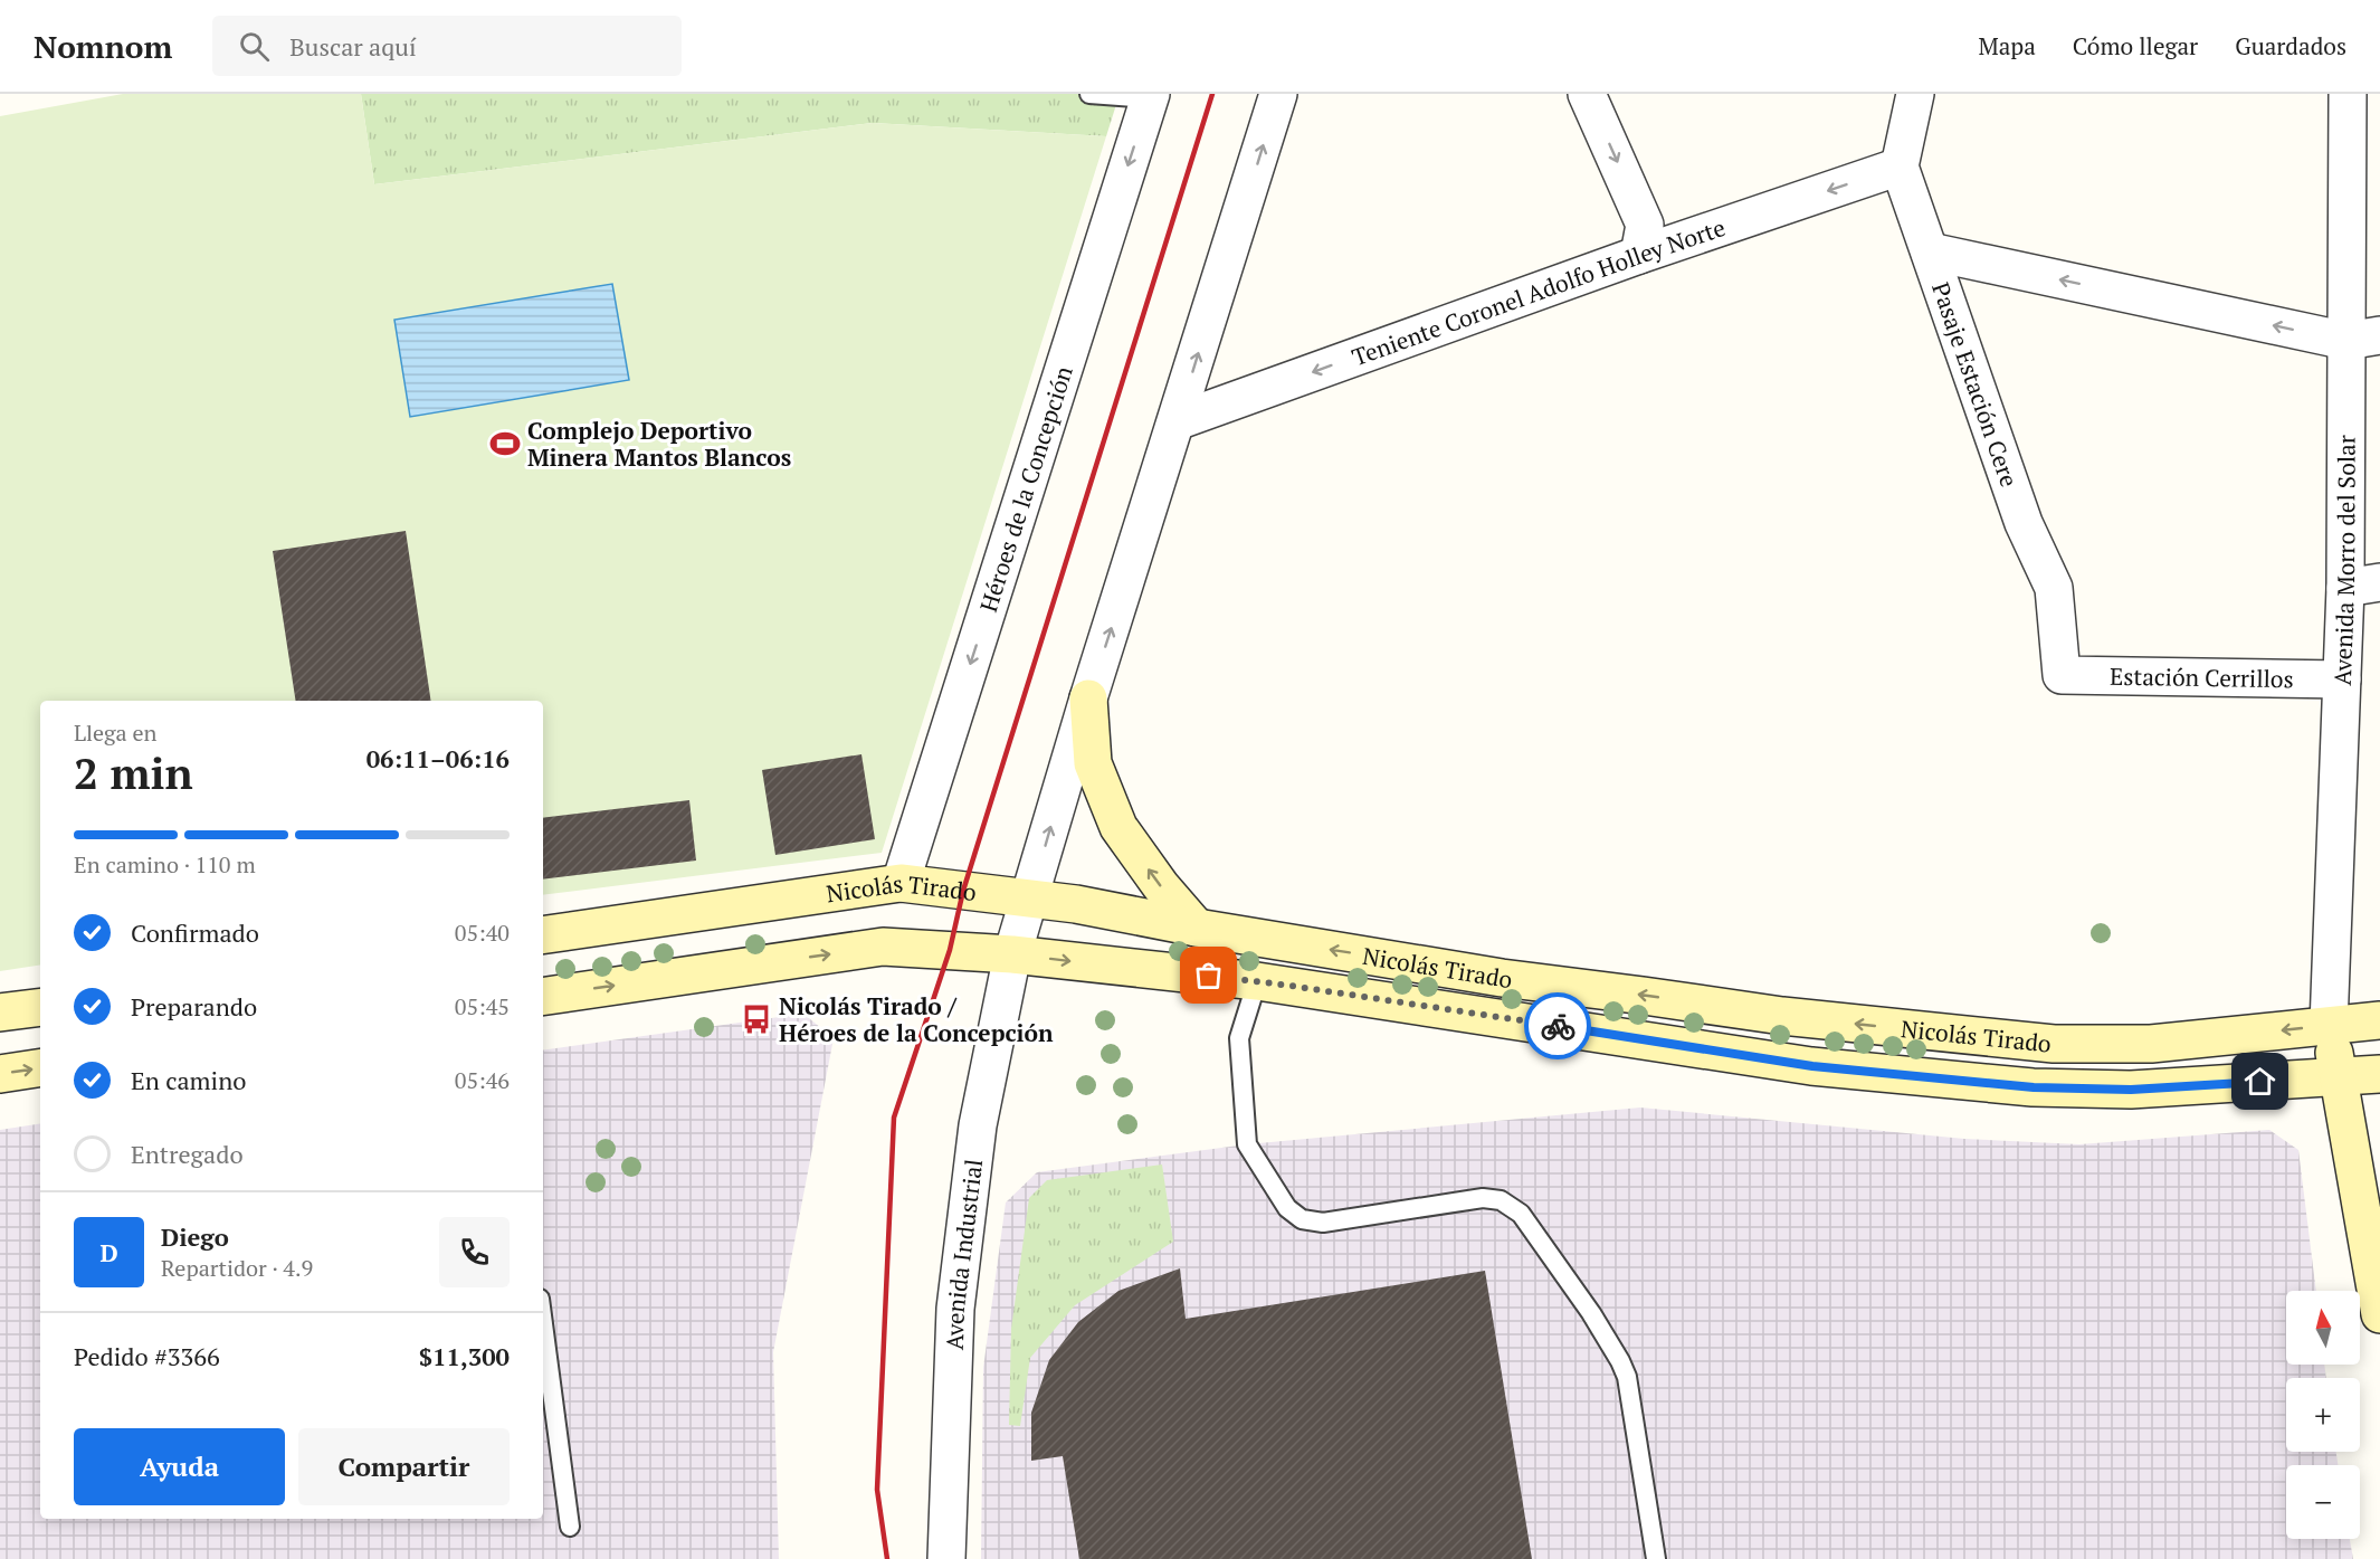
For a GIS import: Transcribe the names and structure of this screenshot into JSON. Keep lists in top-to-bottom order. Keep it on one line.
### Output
{"streets":{"main road":["Nicolás Tirado"],"street":["Teniente Coronel Adolfo Holley Norte","Pasaje Estación Cere","Héroes de la Concepción","Avenida Morro del Solar","Estación Cerrillos","Avenida Industrial"]},"crossings":[["Teniente Coronel Adolfo Holley Norte","Pasaje Estación Cere"],["Pasaje Estación Cere","Estación Cerrillos"],["Héroes de la Concepción","Nicolás Tirado"],["Avenida Morro del Solar","Estación Cerrillos"],["Avenida Morro del Solar","Nicolás Tirado"],["Nicolás Tirado","Avenida Industrial"]],"one_way":["Teniente Coronel Adolfo Holley Norte"],"places":{"sports":["Complejo Deportivo Minera Mantos Blancos"],"bus stop":["Nicolás Tirado / Héroes de la Concepción"]},"north":"top","page":{"header":"Nomnom","search":"Buscar aquí","nav":["Mapa","Cómo llegar","Guardados"],"heading":["2 min","Llega en","06:11–06:16"],"panel":["Diego","Repartidor · 4.9","Pedido #3366","$11,300"],"bar":"En camino · 110 m","list":[["Confirmado","05:40"],["Preparando","05:45"],["En camino","05:46"],"Entregado"],"round":"D","map_buttons":["+","−"],"buttons":["Ayuda","Compartir"]}}
